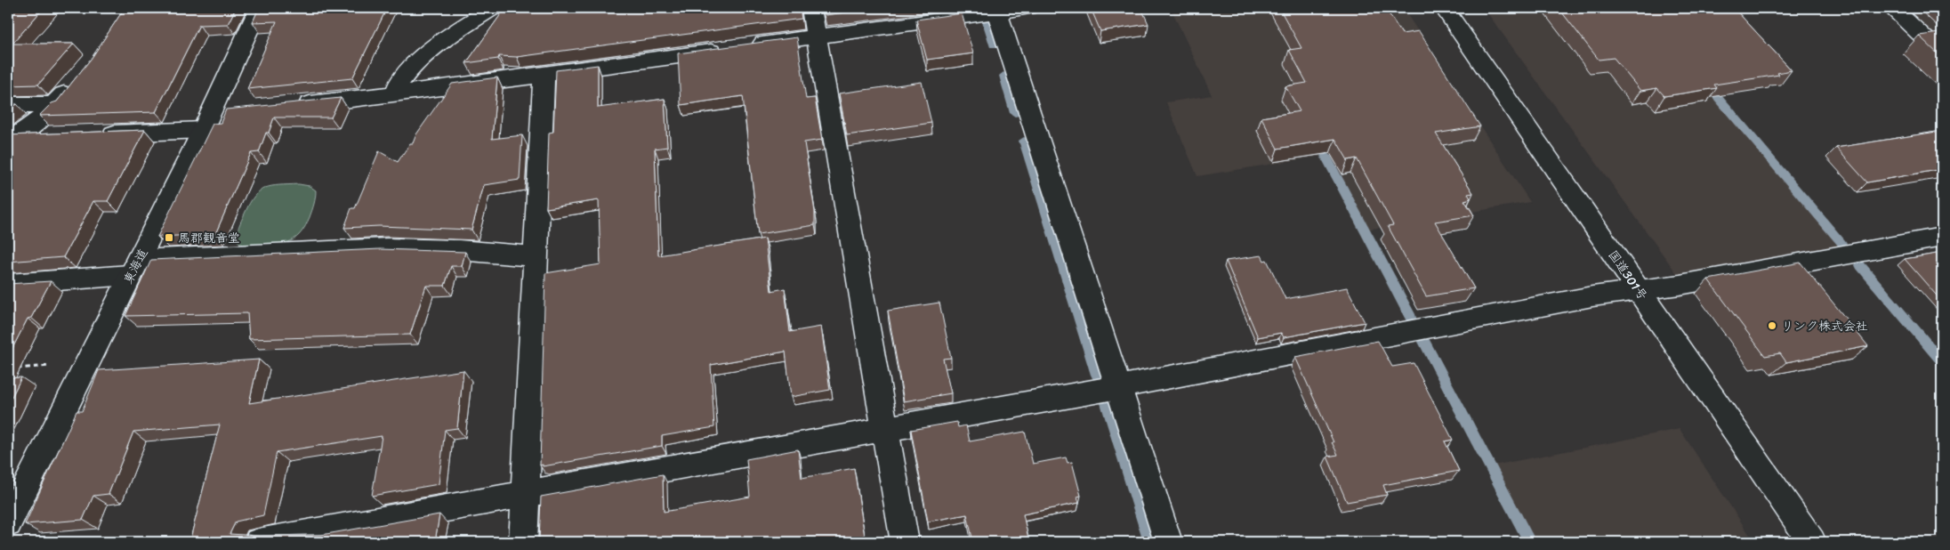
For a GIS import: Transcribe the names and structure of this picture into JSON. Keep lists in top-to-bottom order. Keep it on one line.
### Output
{"streets":{"main road":["東海道","国道301号"]},"places":{"transit":["馬郡観音堂"],"other":["リンク株式会社"]}}
